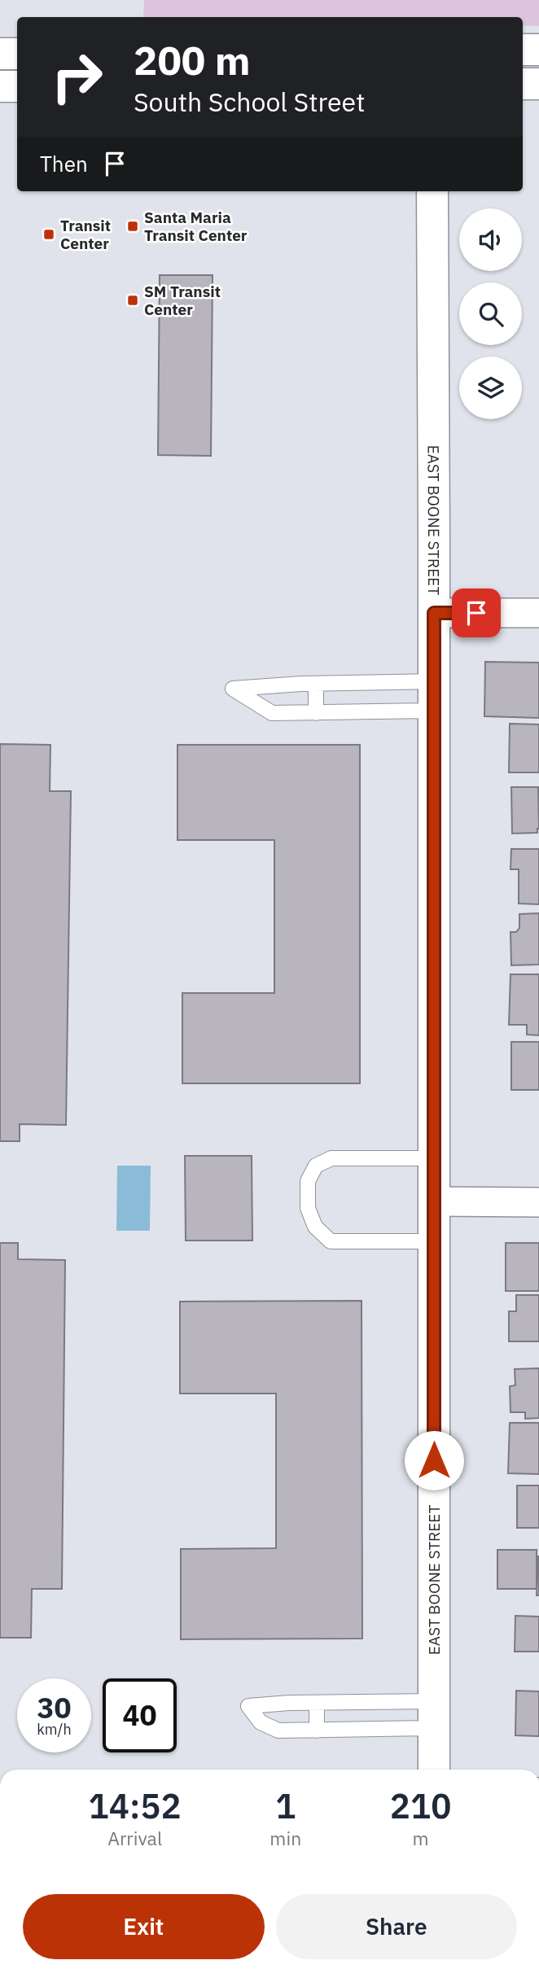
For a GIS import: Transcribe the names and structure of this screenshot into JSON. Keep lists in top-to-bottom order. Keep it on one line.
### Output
{"streets":{"street":["EAST BOONE STREET"]},"places":{"transit":["Santa Maria Transit Center","Transit Center","SM Transit Center"]},"page":{"turn":["200 m","South School Street"],"then":"Then","speed":"30 km/h","limit":"40","eta":["14:52","Arrival","1","min","210","m"],"buttons":["Exit","Share"]}}
